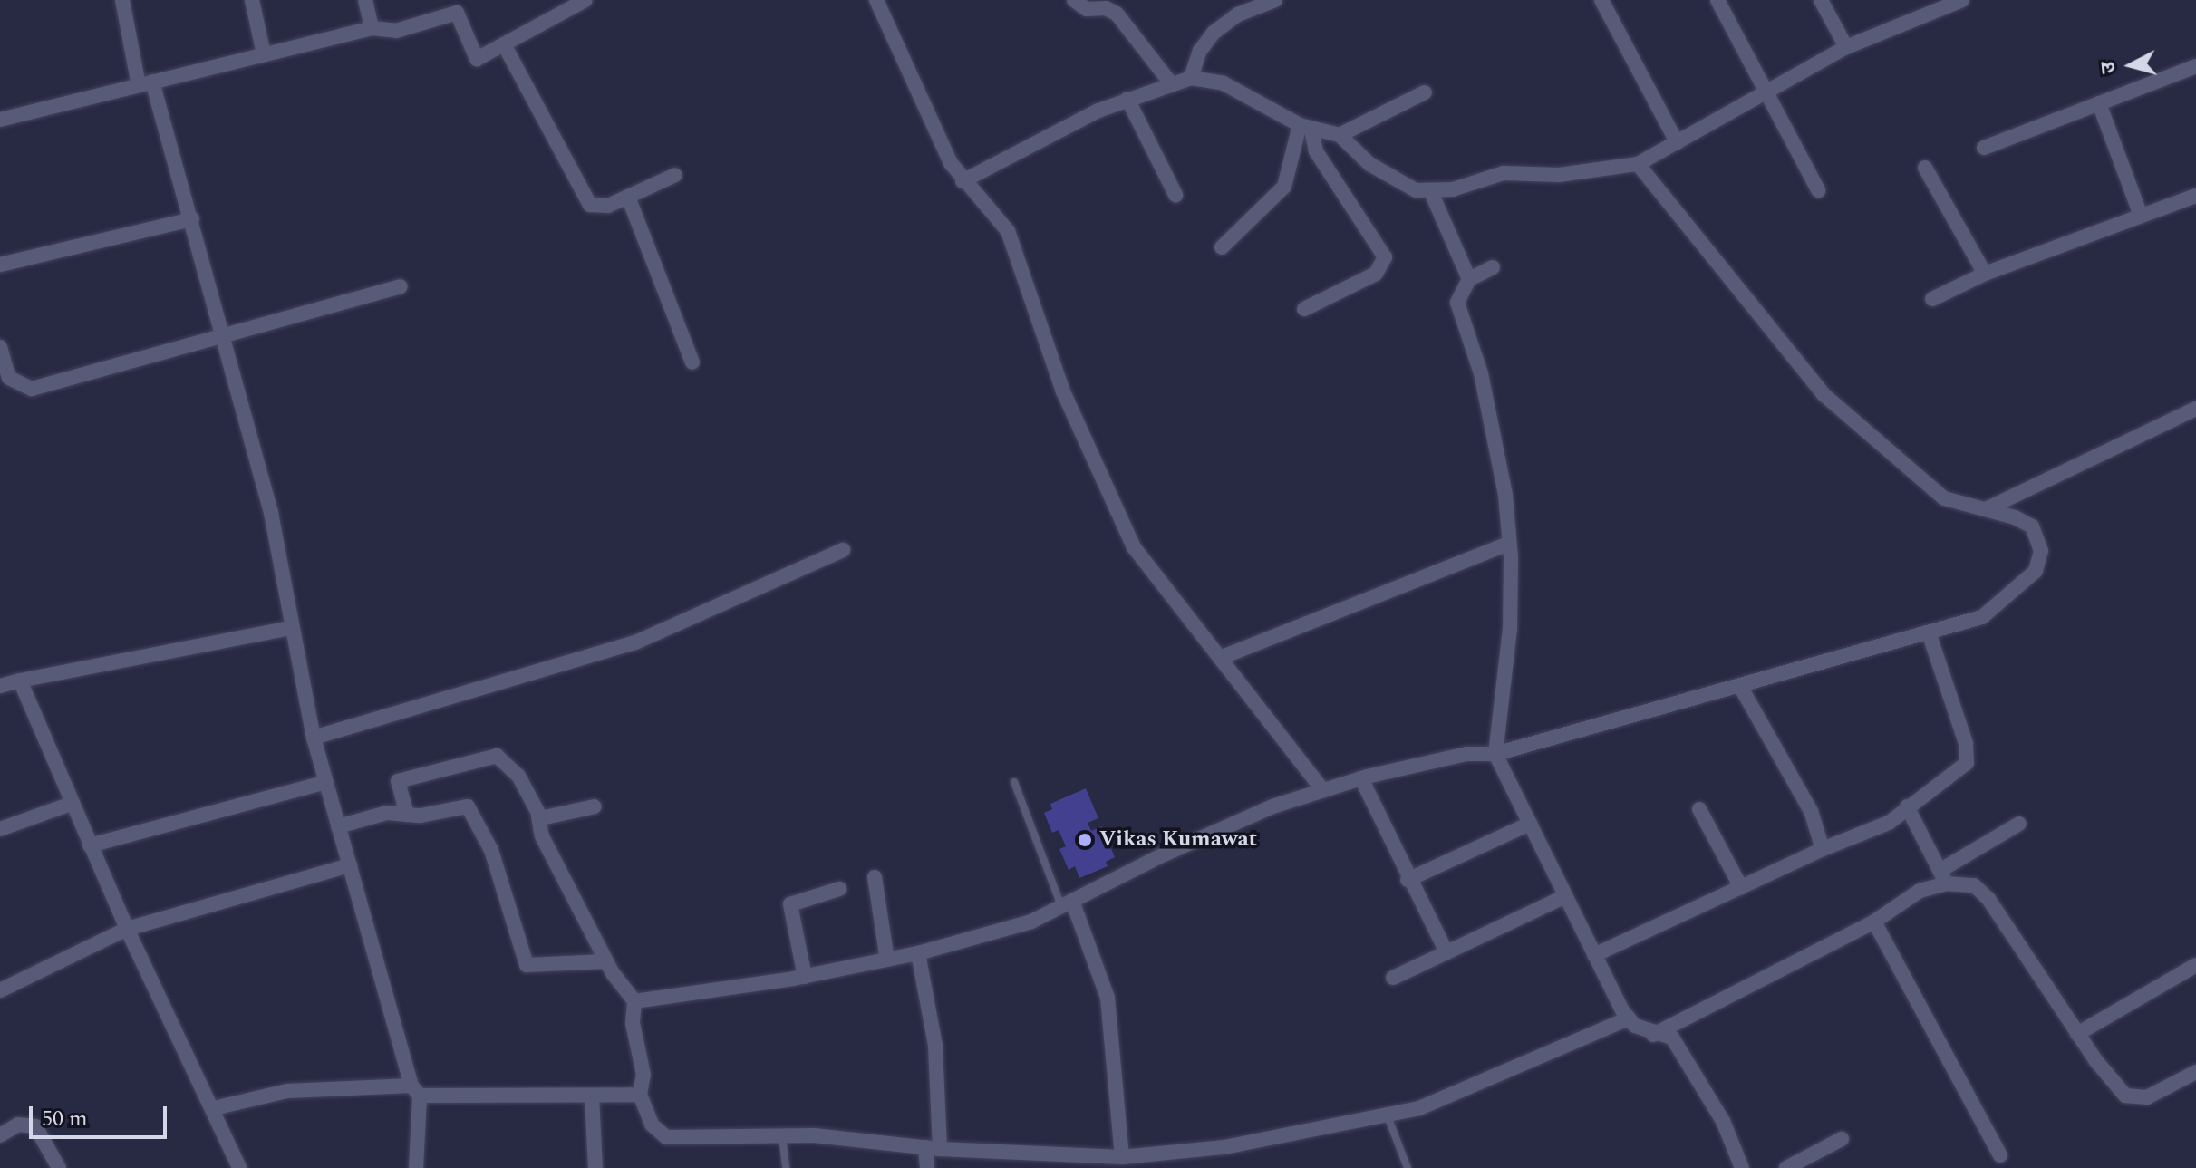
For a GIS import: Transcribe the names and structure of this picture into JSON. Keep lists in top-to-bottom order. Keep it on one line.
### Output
{"places":["Vikas Kumawat"],"scale_bar":"50 m","north":"left"}
